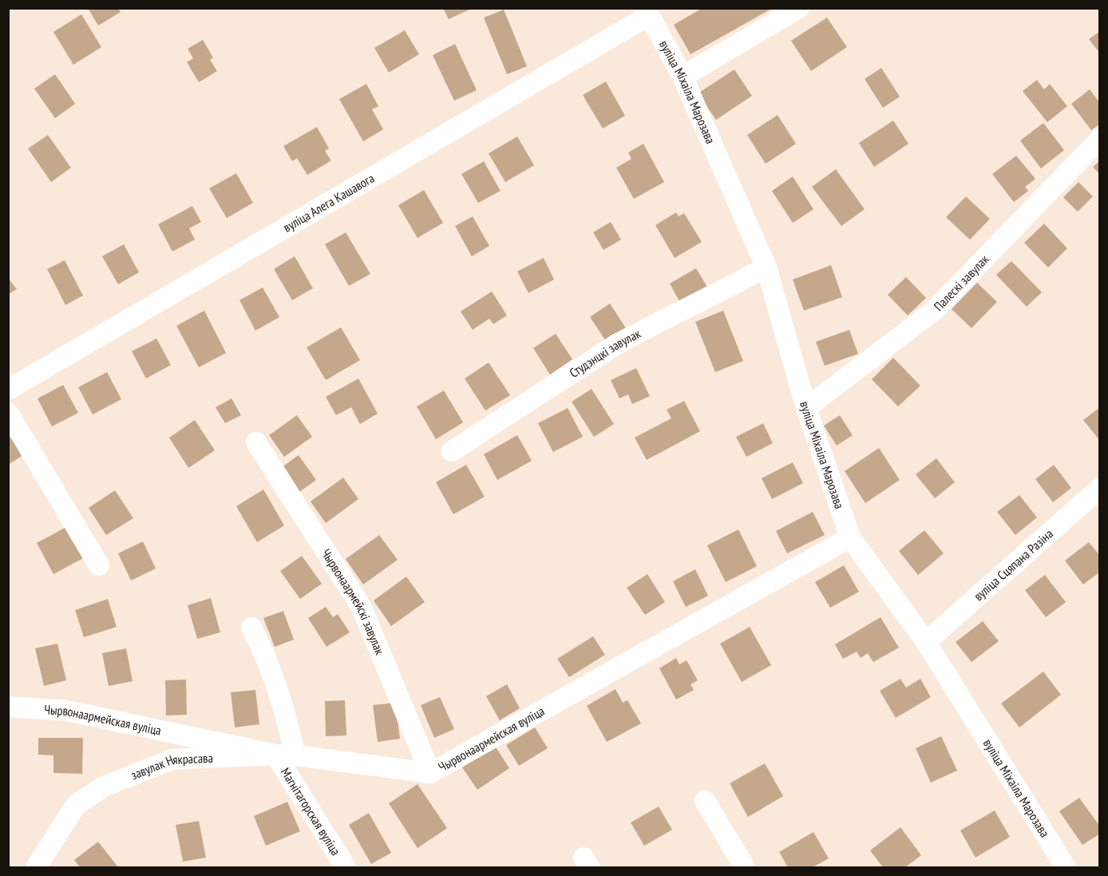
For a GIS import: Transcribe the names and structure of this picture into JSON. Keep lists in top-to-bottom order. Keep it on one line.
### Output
{"streets":{"street":["вуліца Міхаіла Марозава","вуліца Алега Кашавога","Палескі завулак","Студэнцкі завулак","вуліца Сцяпана Разіна","Чырвонаармейскі завулак","Чырвонаармейская вуліца","завулак Някрасава","Магнітагорская вуліца"]},"crossings":[["вуліца Міхаіла Марозава","вуліца Алега Кашавога"],["вуліца Міхаіла Марозава","Палескі завулак"],["вуліца Міхаіла Марозава","Студэнцкі завулак"],["вуліца Міхаіла Марозава","вуліца Сцяпана Разіна"],["вуліца Міхаіла Марозава","Чырвонаармейская вуліца"],["Чырвонаармейскі завулак","Чырвонаармейская вуліца"],["Чырвонаармейская вуліца","завулак Някрасава"],["Чырвонаармейская вуліца","Магнітагорская вуліца"],["завулак Някрасава","Магнітагорская вуліца"]]}
